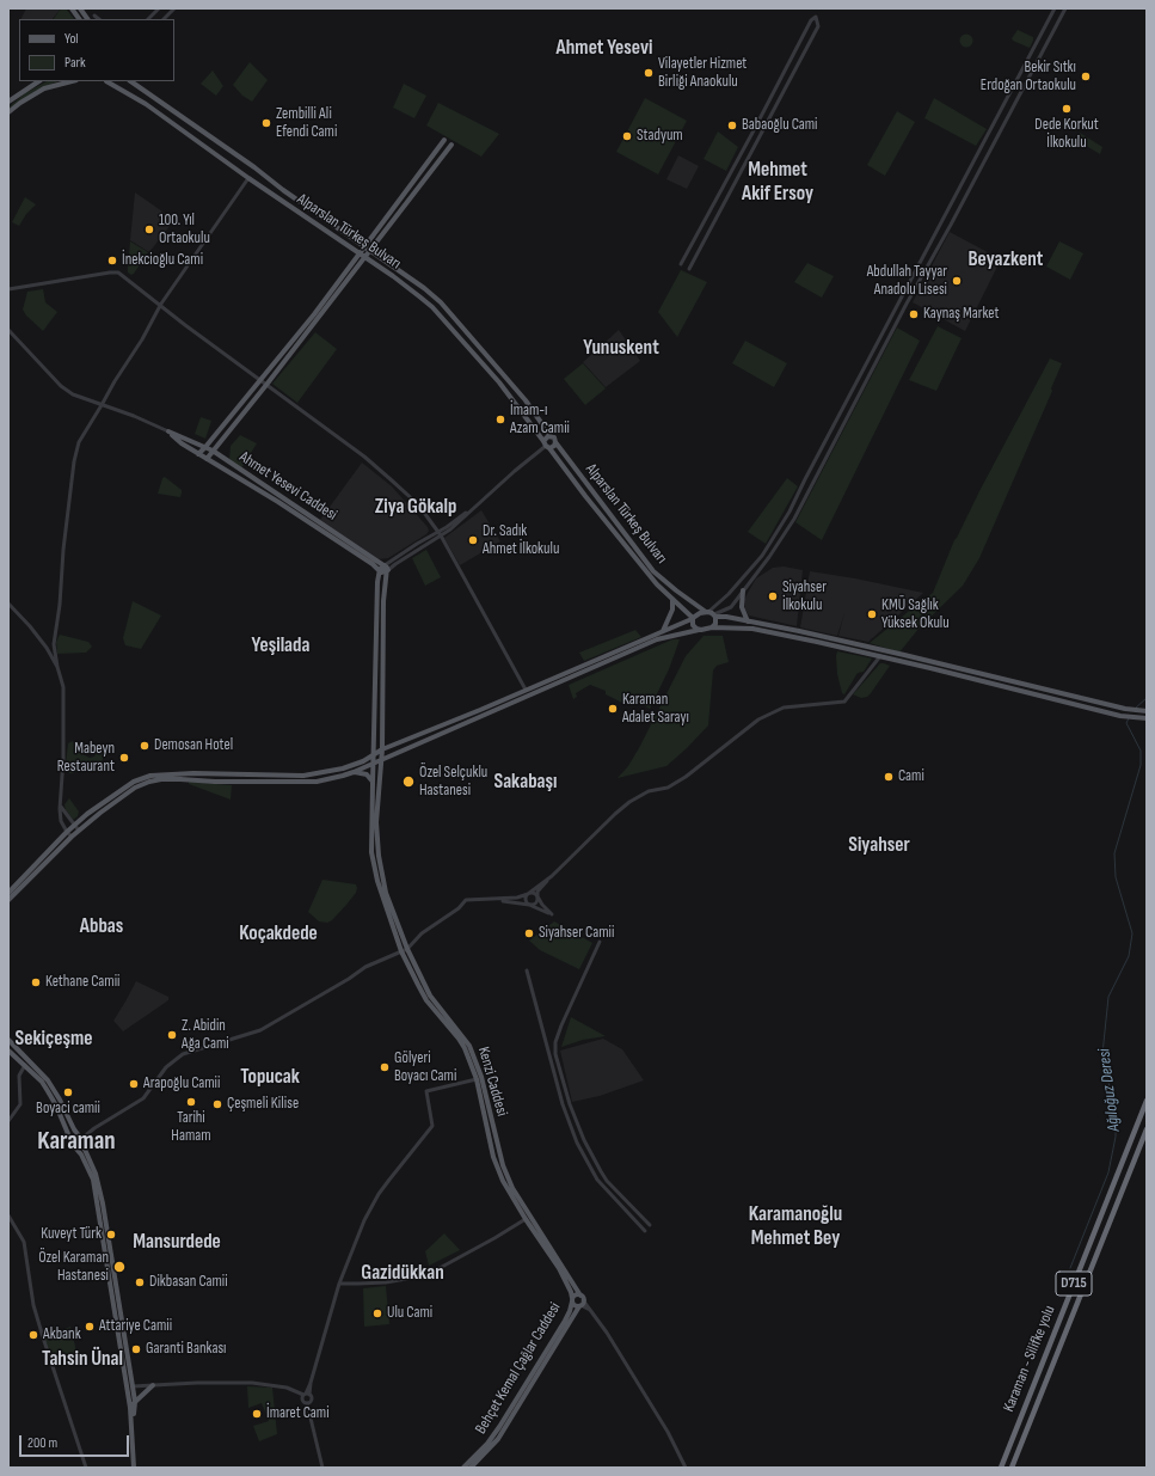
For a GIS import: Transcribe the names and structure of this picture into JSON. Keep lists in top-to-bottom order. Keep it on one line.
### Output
{"streets":{"highway":["D715","Karaman - Silifke yolu"],"main road":["Alparslan Türkeş Bulvarı","Ahmet Yesevi Caddesi","Kenzi Caddesi","Behçet Kemal Çağlar Caddesi"]},"crossings":[["Kenzi Caddesi","Behçet Kemal Çağlar Caddesi"]],"districts":["Ahmet Yesevi","Mehmet Akif Ersoy","Beyazkent","Yunuskent","Ziya Gökalp","Yeşilada","Sakabaşı","Siyahser","Abbas","Koçakdede","Sekiçeşme","Topucak","Karaman","Karamanoğlu Mehmet Bey","Mansurdede","Gazidükkan","Tahsin Ünal"],"water":["Ağıloğuz Deresi"],"places":["Vilayetler Hizmet Birliği Anaokulu","Bekir Sıtkı Erdoğan Ortaokulu","Dede Korkut İlkokulu","Zembilli Ali Efendi Cami","Babaoğlu Cami","Stadyum","100. Yıl Ortaokulu","İnekcioğlu Cami","Abdullah Tayyar Anadolu Lisesi","Kaynaş Market","İmam-ı Azam Camii","Dr. Sadık Ahmet İlkokulu","Siyahser İlkokulu","KMÜ Sağlık Yüksek Okulu","Karaman Adalet Sarayı","Demosan Hotel","Mabeyn Restaurant","Cami","Özel Selçuklu Hastanesi","Siyahser Camii","Kethane Camii","Z. Abidin Ağa Cami","Gölyeri Boyacı Cami","Arapoğlu Camii","Boyaci camii","Tarihi Hamam","Çeşmeli Kilise","Kuveyt Türk","Özel Karaman Hastanesi","Dikbasan Camii","Ulu Cami","Attariye Camii","Akbank","Garanti Bankası","İmaret Cami"],"legend":["Yol","Park"],"scale_bar":"200 m"}
